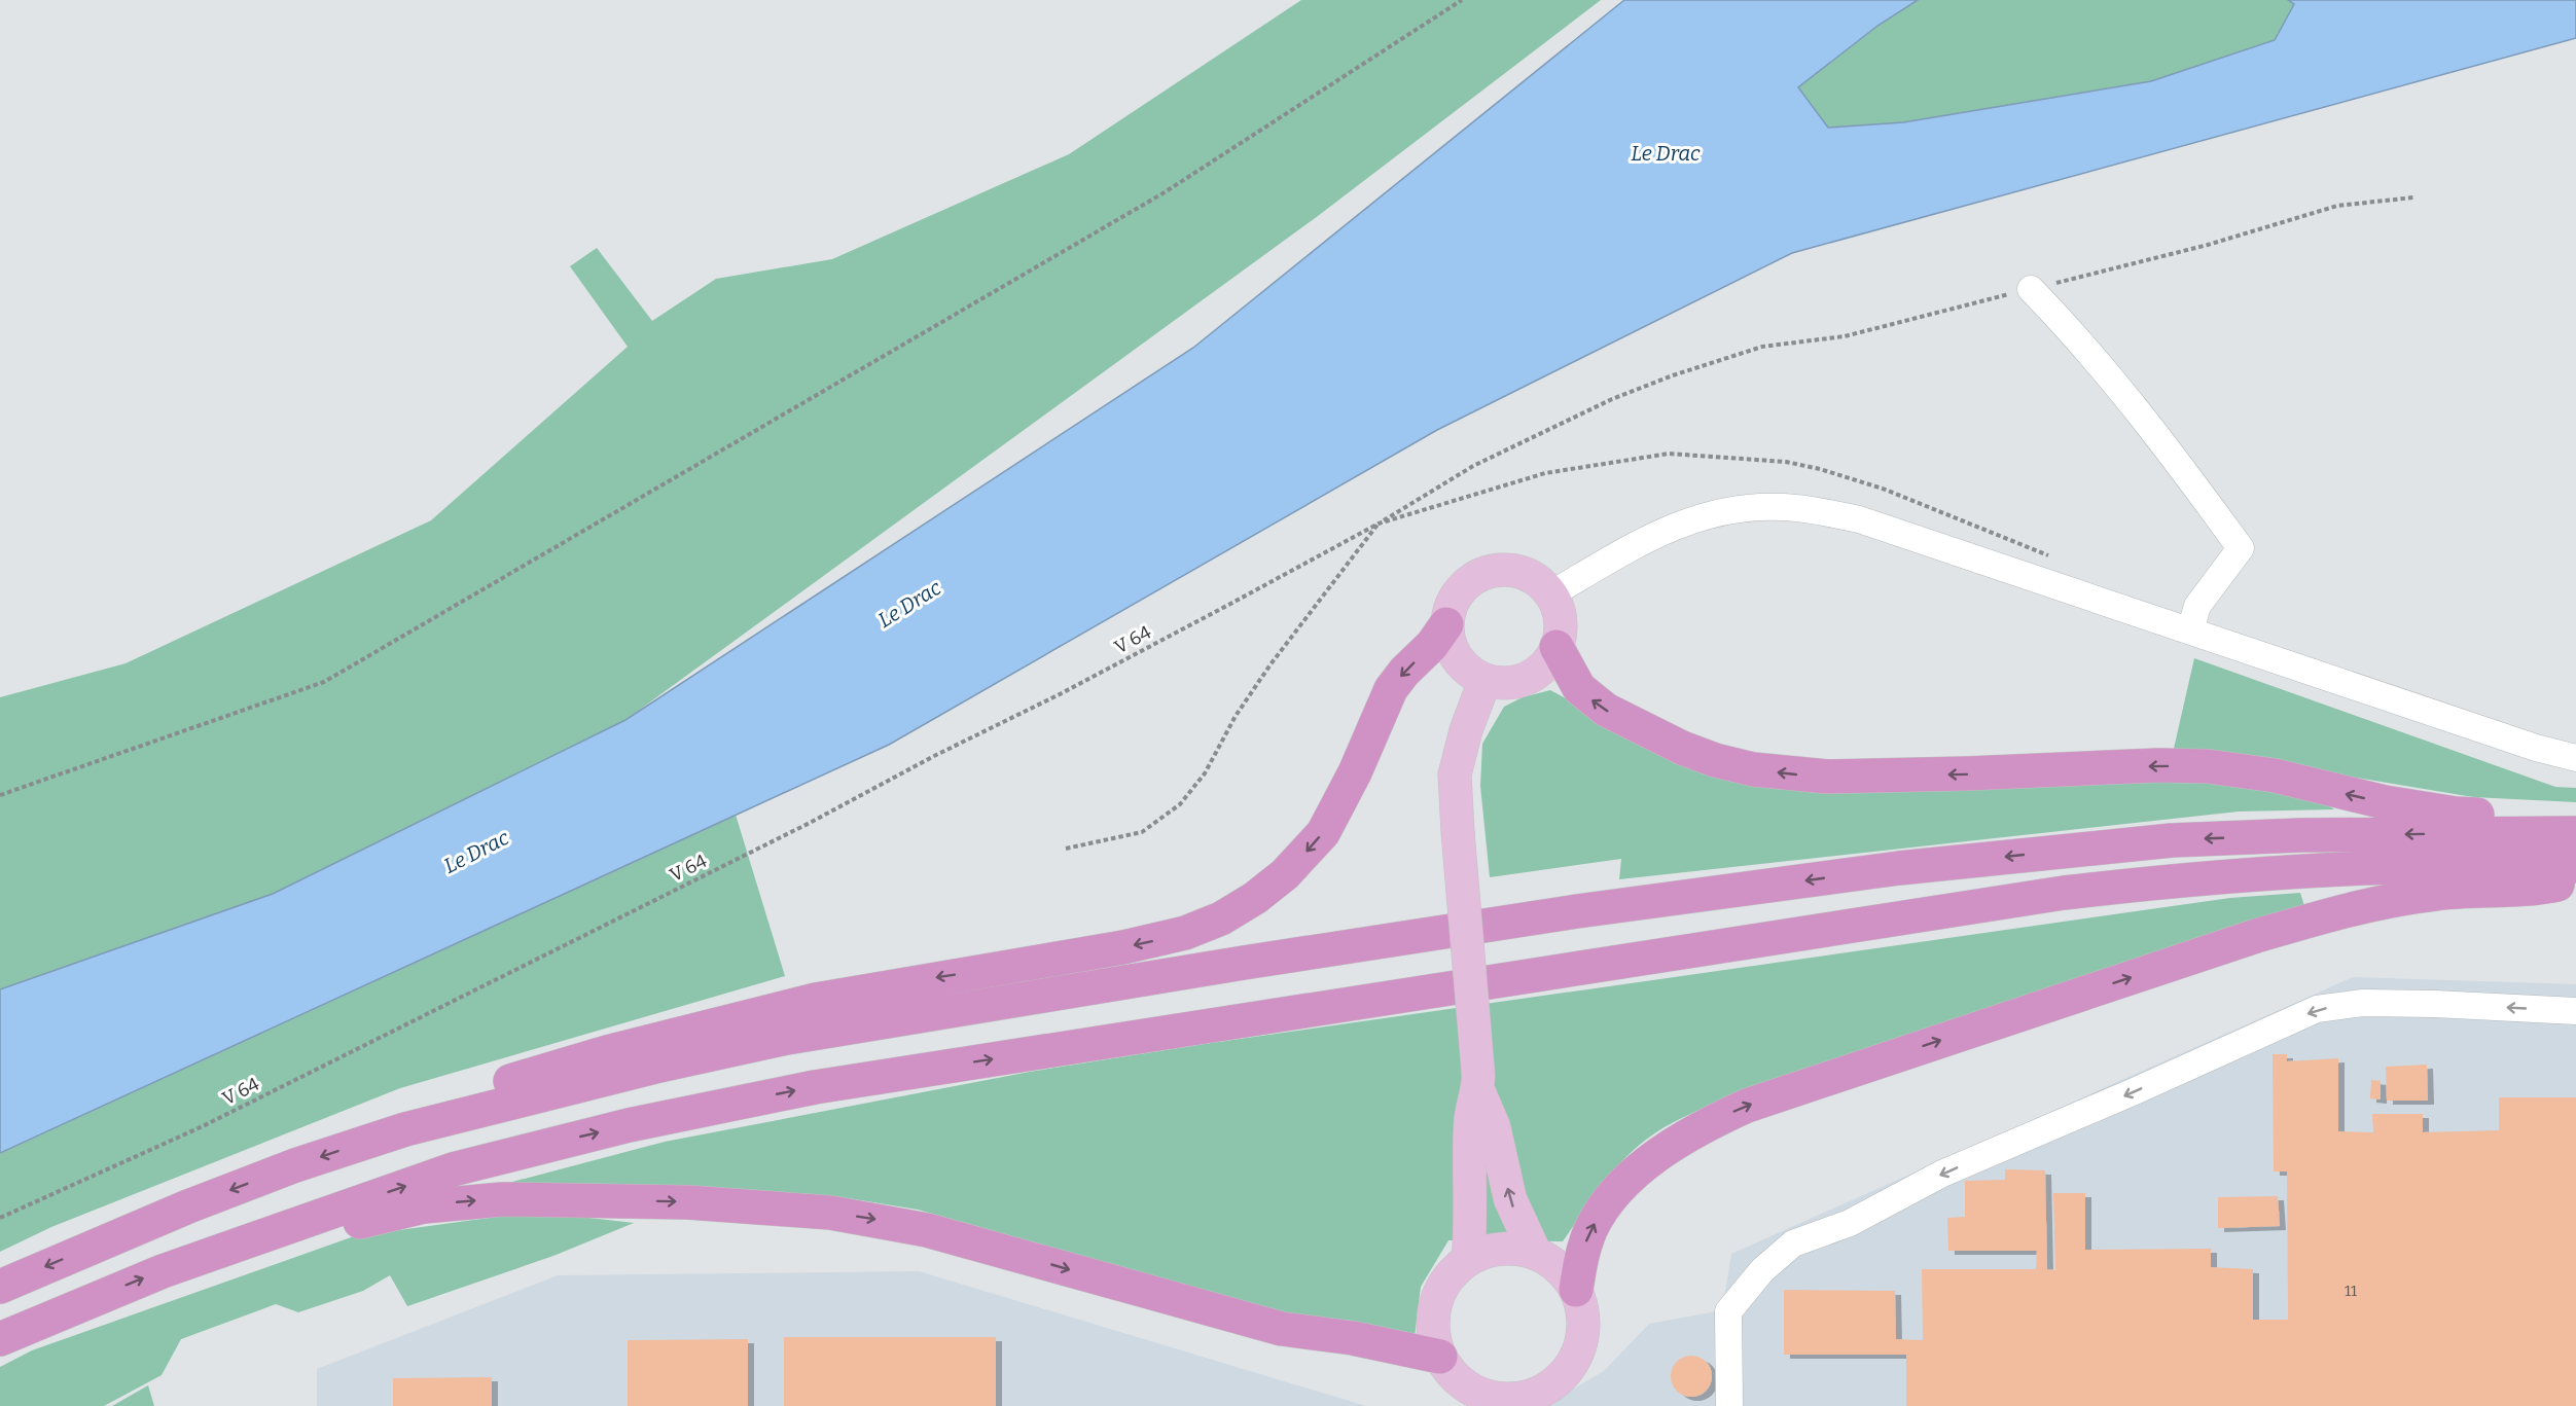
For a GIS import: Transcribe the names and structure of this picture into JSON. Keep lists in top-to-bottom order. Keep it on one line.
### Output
{"streets":{"path":["V 64"]},"water":["Le Drac"],"house_numbers":["11"]}
